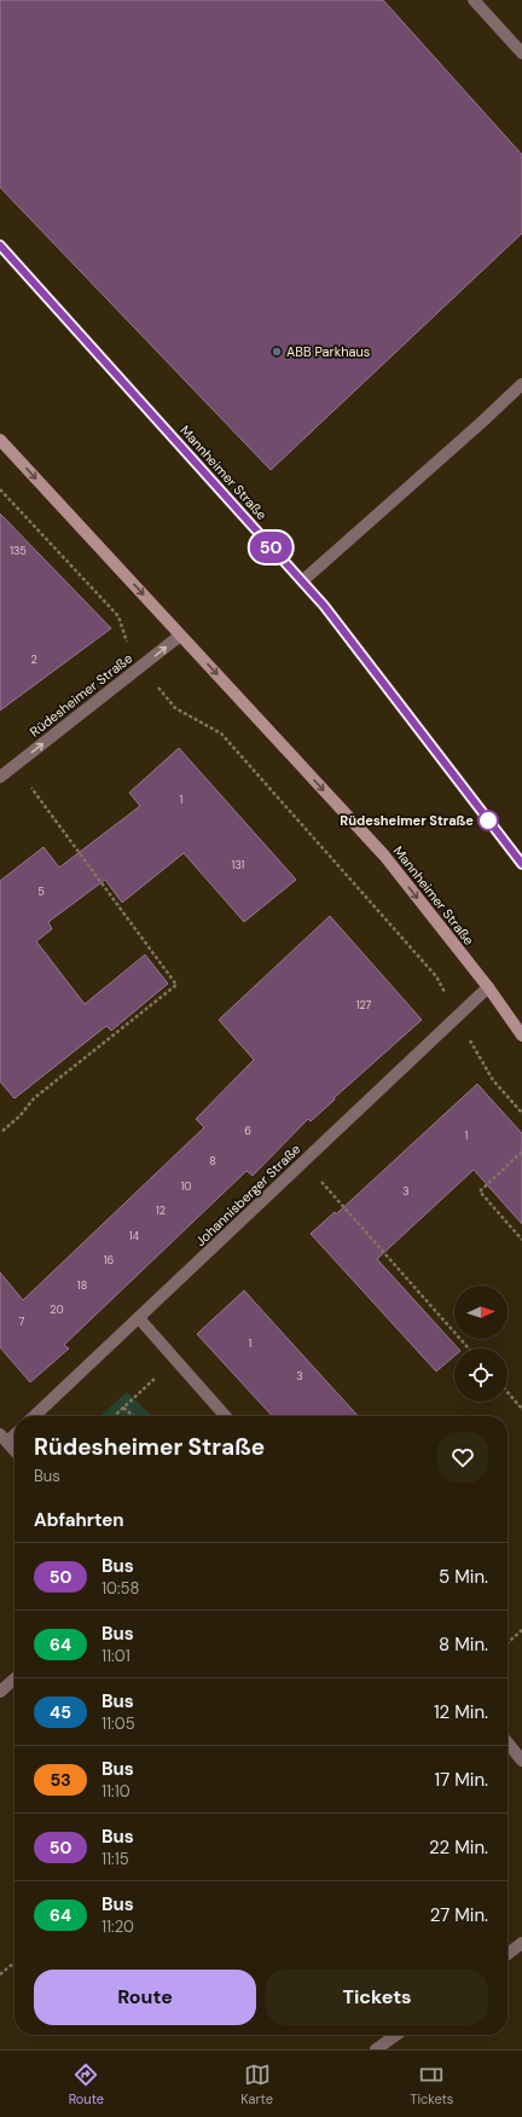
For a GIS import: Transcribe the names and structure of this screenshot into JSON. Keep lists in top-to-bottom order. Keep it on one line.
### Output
{"streets":{"main road":["Mannheimer Straße"],"street":["Rüdesheimer Straße","Johannisberger Straße"]},"crossings":[["Mannheimer Straße","Rüdesheimer Straße"],["Mannheimer Straße","Johannisberger Straße"]],"one_way":["Mannheimer Straße","Rüdesheimer Straße"],"places":["ABB Parkhaus","Rüdesheimer Straße"],"lines":["bus line 50"],"house_numbers":["135","2","1","131","5","127","6","1","8","10","3","12","14","16","18","20","7","1","3"],"north":"right","page":{"on_map":"50","heading":[["Rüdesheimer Straße","Bus"],"Abfahrten"],"list":[{"mark":"50","name":"Bus","note":"10:58","value":"5 Min."},{"mark":"64","name":"Bus","note":"11:01","value":"8 Min."},{"mark":"45","name":"Bus","note":"11:05","value":"12 Min."},{"mark":"53","name":"Bus","note":"11:10","value":"17 Min."},{"mark":"50","name":"Bus","note":"11:15","value":"22 Min."},{"mark":"64","name":"Bus","note":"11:20","value":"27 Min."}],"buttons":["Route","Tickets"],"tabs":["Route","Karte","Tickets"]}}
